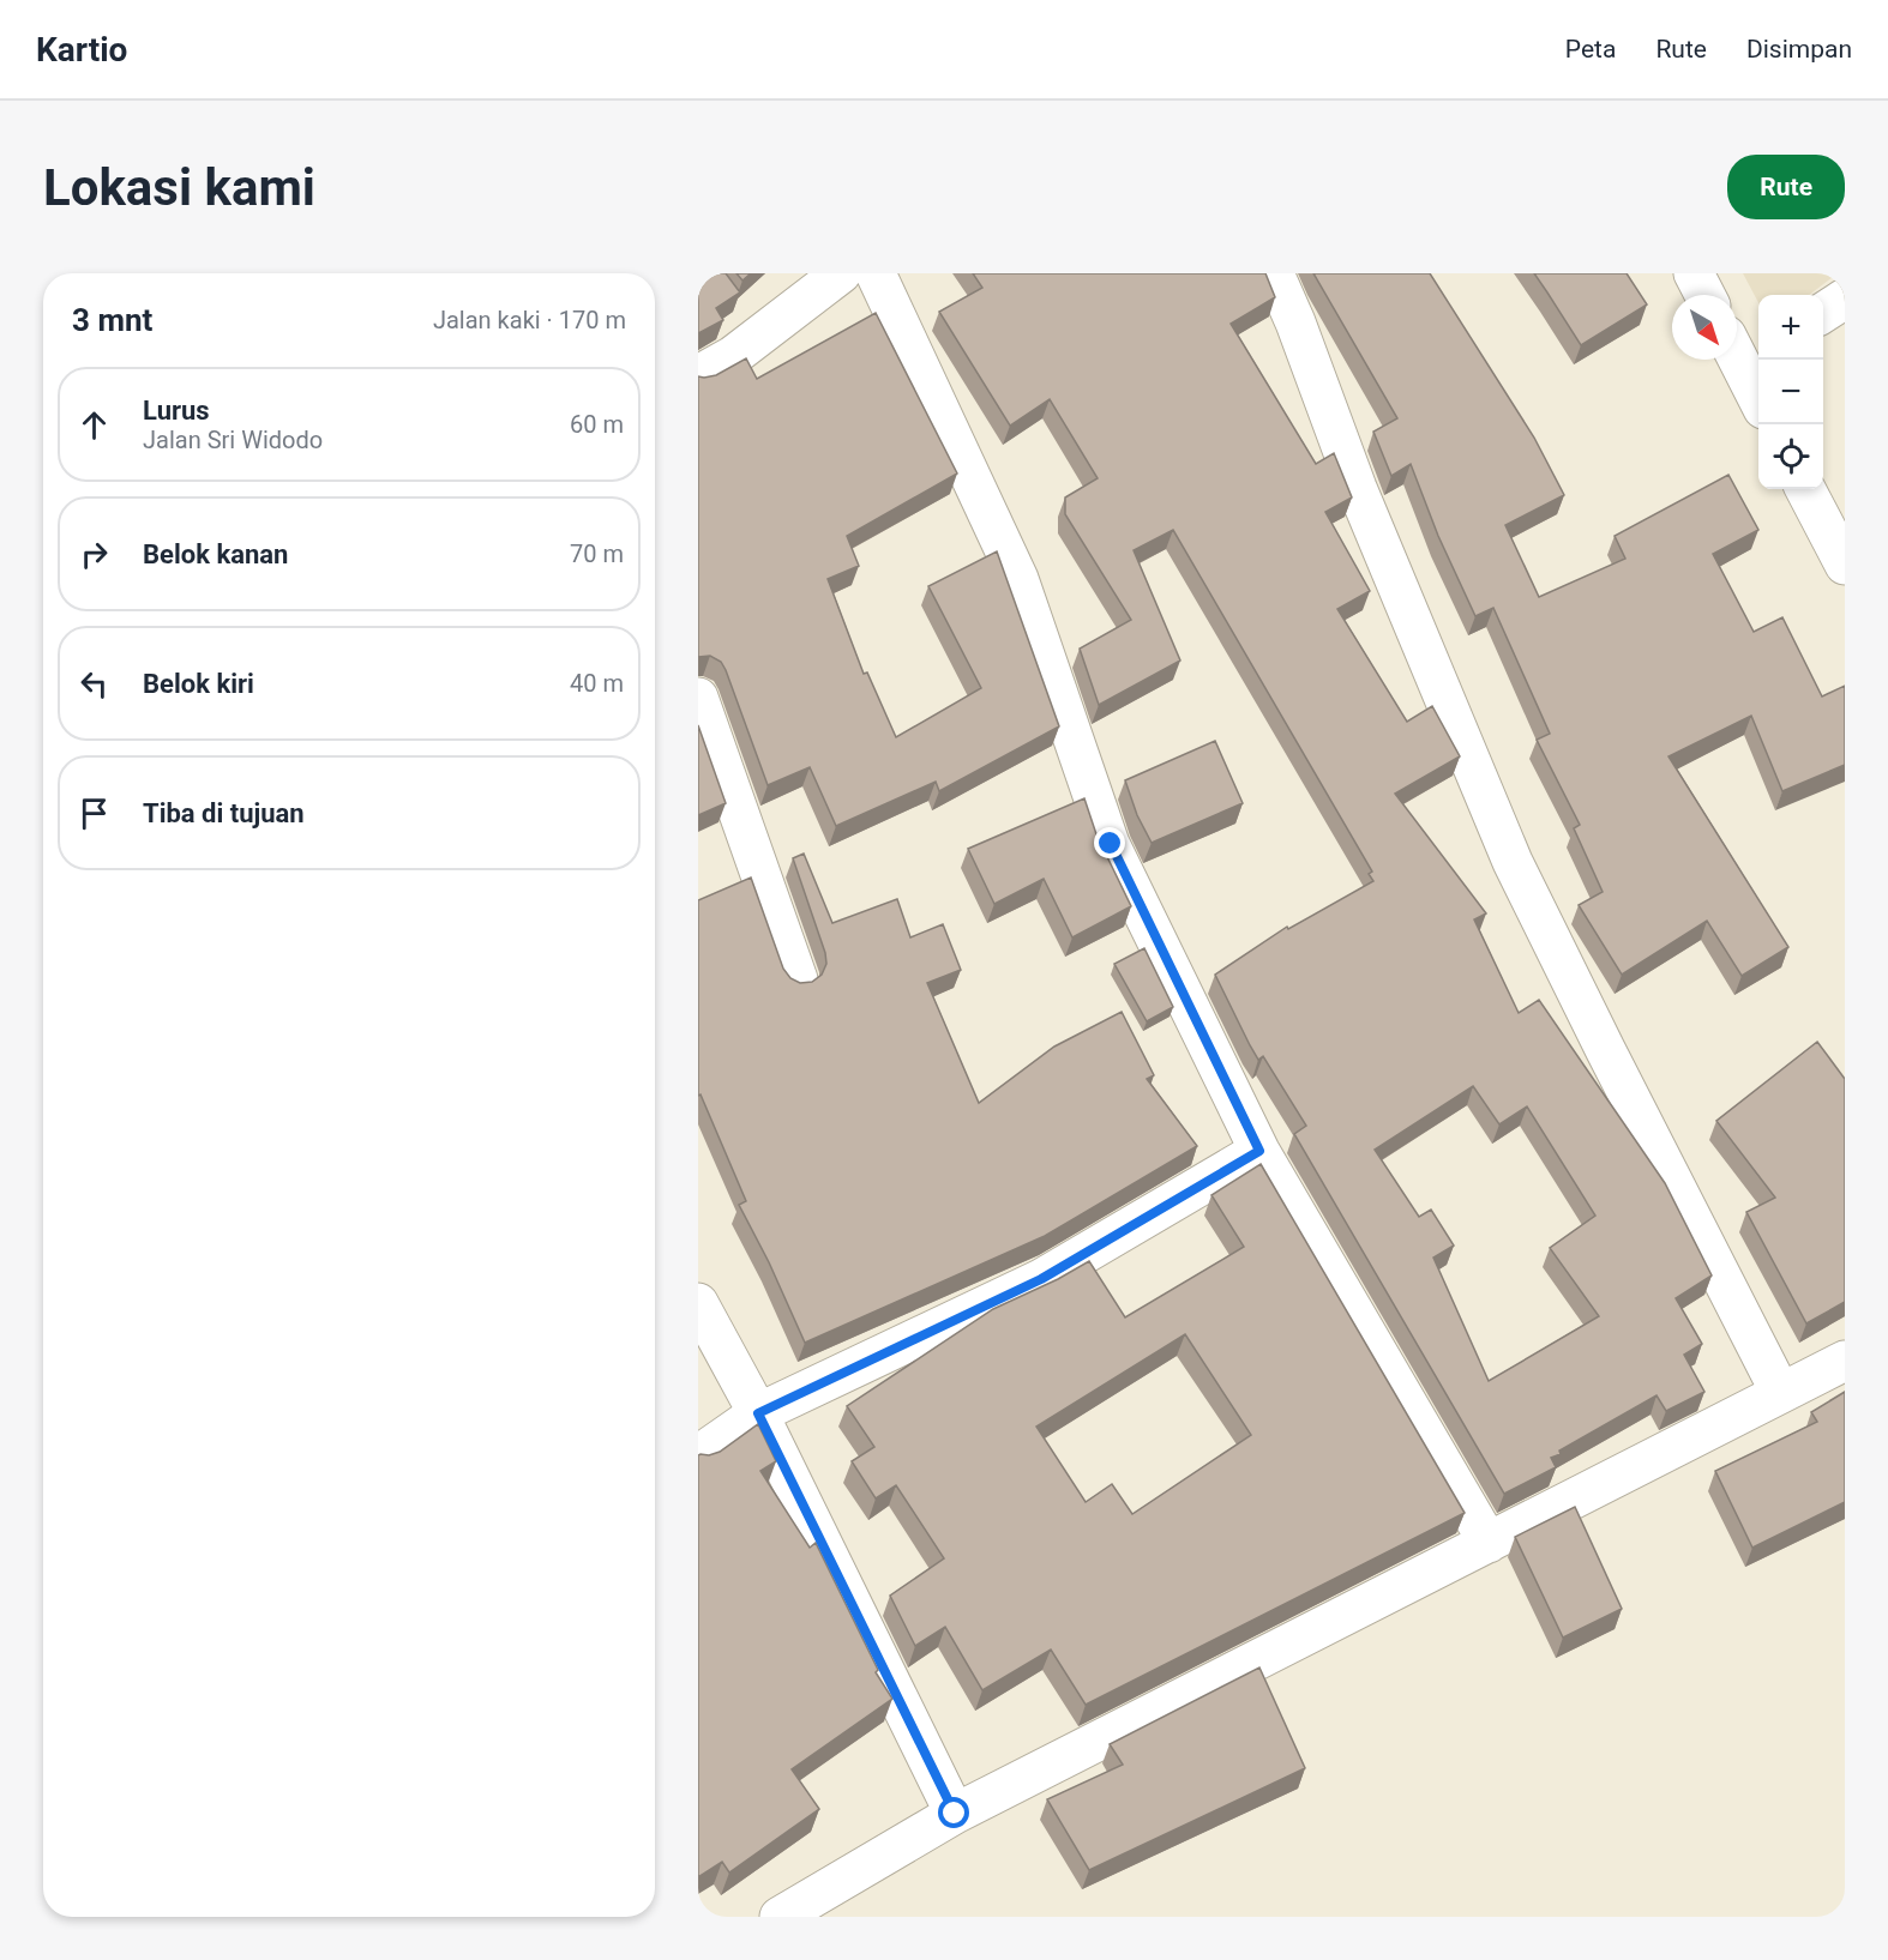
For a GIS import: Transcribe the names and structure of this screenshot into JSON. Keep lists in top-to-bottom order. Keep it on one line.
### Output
{"north":"bottom right","page":{"header":"Kartio","nav":["Peta","Rute","Disimpan"],"buttons":"Rute","title":"Lokasi kami","heading":["3 mnt","Jalan kaki · 170 m"],"map_buttons":["+","−"],"list":[["Lurus","Jalan Sri Widodo","60 m"],["Belok kanan","70 m"],["Belok kiri","40 m"],"Tiba di tujuan"]}}
